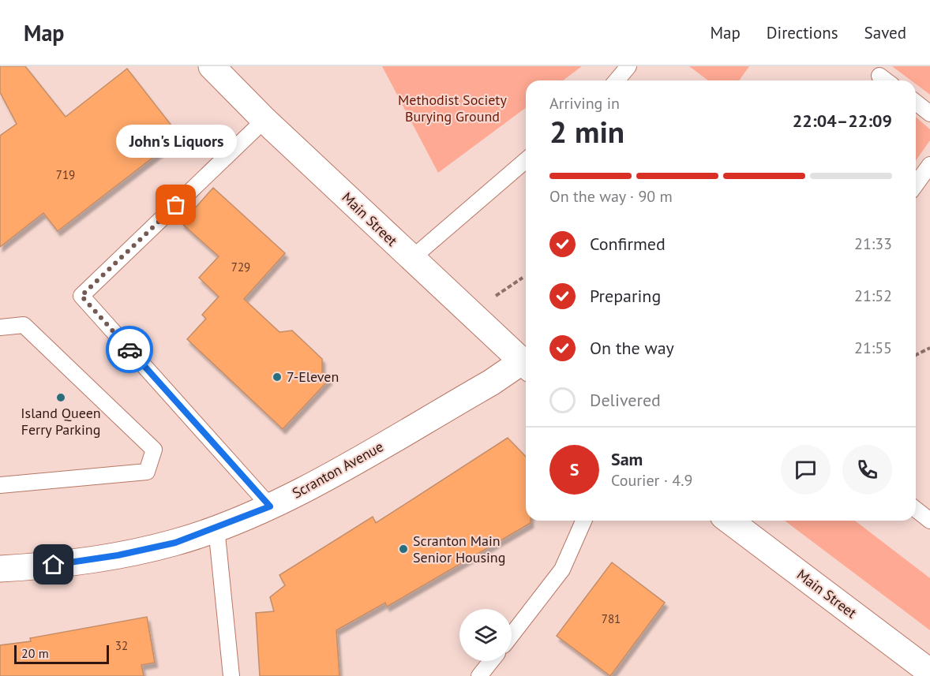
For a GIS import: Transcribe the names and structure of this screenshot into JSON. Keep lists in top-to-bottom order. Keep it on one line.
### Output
{"streets":{"main road":["Main Street","Scranton Avenue"]},"parks":["Methodist Society Burying Ground"],"places":["John's Liquors","7-Eleven","Island Queen Ferry Parking","Scranton Main Senior Housing"],"house_numbers":["719","729","781","32"],"scale_bar":"20 m","page":{"header":"Map","nav":["Map","Directions","Saved"],"heading":["2 min","Arriving in","22:04–22:09"],"panel":["Sam","Courier · 4.9"],"bubble":"John's Liquors","bar":"On the way · 90 m","list":[["Confirmed","21:33"],["Preparing","21:52"],["On the way","21:55"],"Delivered"],"round":"S","scale":"20 m"}}
